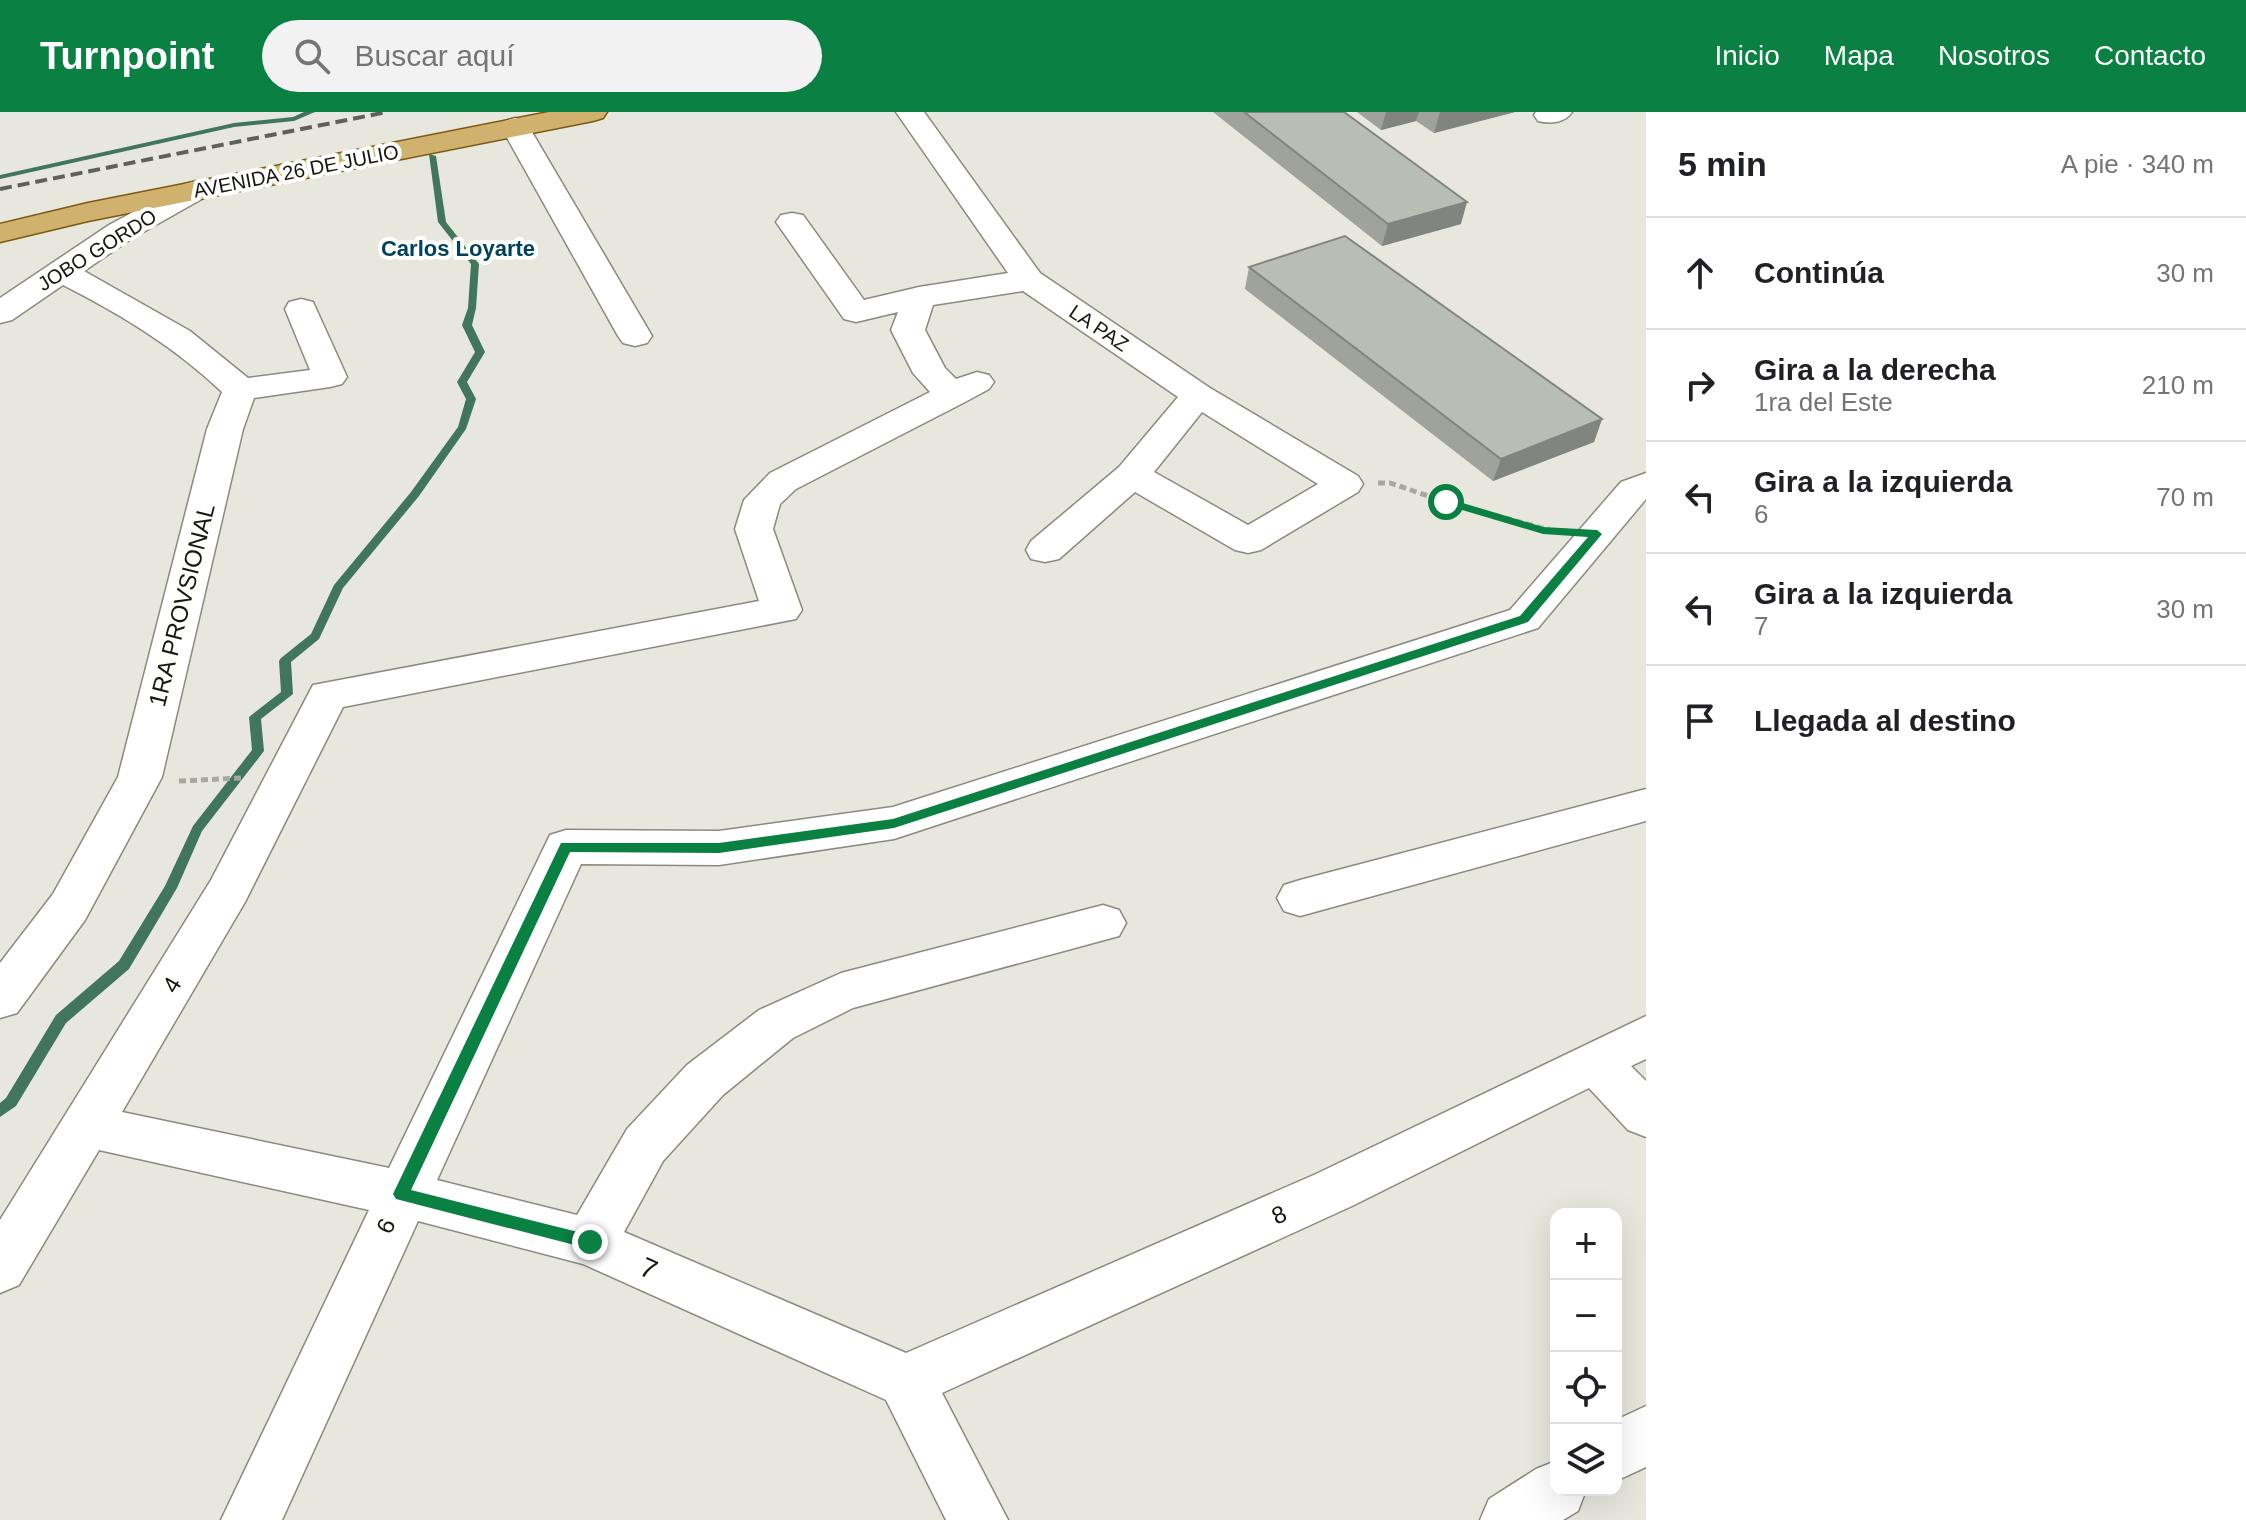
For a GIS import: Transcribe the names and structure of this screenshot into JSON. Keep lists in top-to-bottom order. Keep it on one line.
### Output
{"streets":{"main road":["AVENIDA 26 DE JULIO"],"street":["JOBO GORDO","LA PAZ","1RA PROVSIONAL","4","8","6","7"]},"crossings":[["AVENIDA 26 DE JULIO","JOBO GORDO"],["4","7"],["8","7"],["6","7"]],"districts":["Carlos Loyarte"],"page":{"header":"Turnpoint","search":"Buscar aquí","nav":["Inicio","Mapa","Nosotros","Contacto"],"heading":["5 min","A pie · 340 m"],"list":[["Continúa","30 m"],["Gira a la derecha","1ra del Este","210 m"],["Gira a la izquierda","6","70 m"],["Gira a la izquierda","7","30 m"],"Llegada al destino"],"map_buttons":["+","−"]}}
